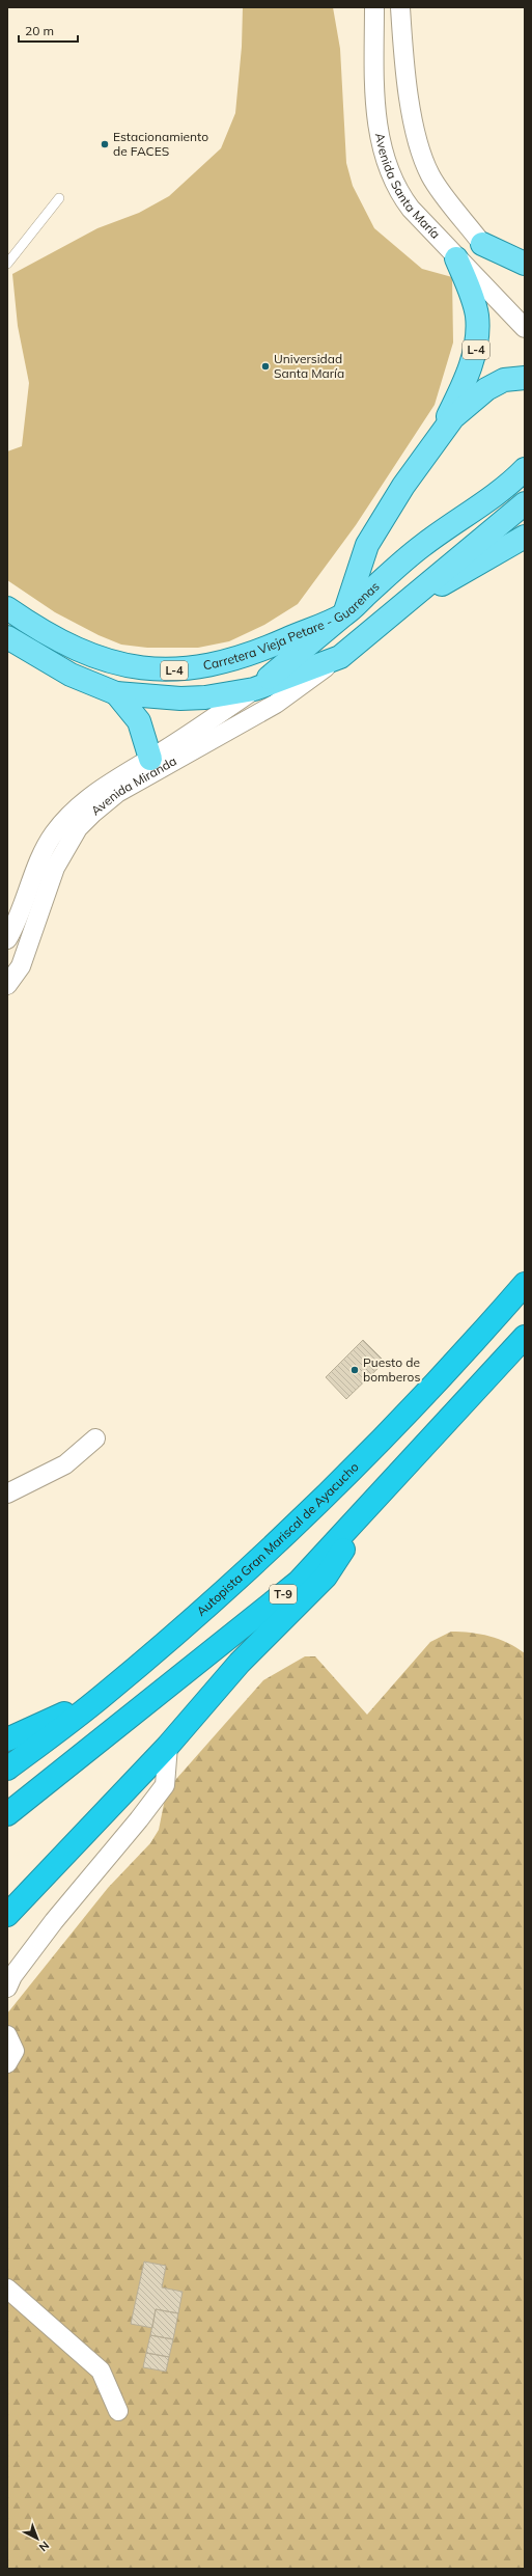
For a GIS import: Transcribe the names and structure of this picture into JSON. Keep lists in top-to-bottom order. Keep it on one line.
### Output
{"streets":{"highway":["Autopista Gran Mariscal de Ayacucho","T-9"],"main road":["L-4","Carretera Vieja Petare - Guarenas"],"street":["Avenida Santa María","Avenida Miranda"]},"crossings":[["Avenida Santa María","L-4"],["L-4","Carretera Vieja Petare - Guarenas"],["L-4","Avenida Miranda"]],"places":["Estacionamiento de FACES","Universidad Santa María","Puesto de bomberos"],"scale_bar":"20 m","north":"bottom right"}
